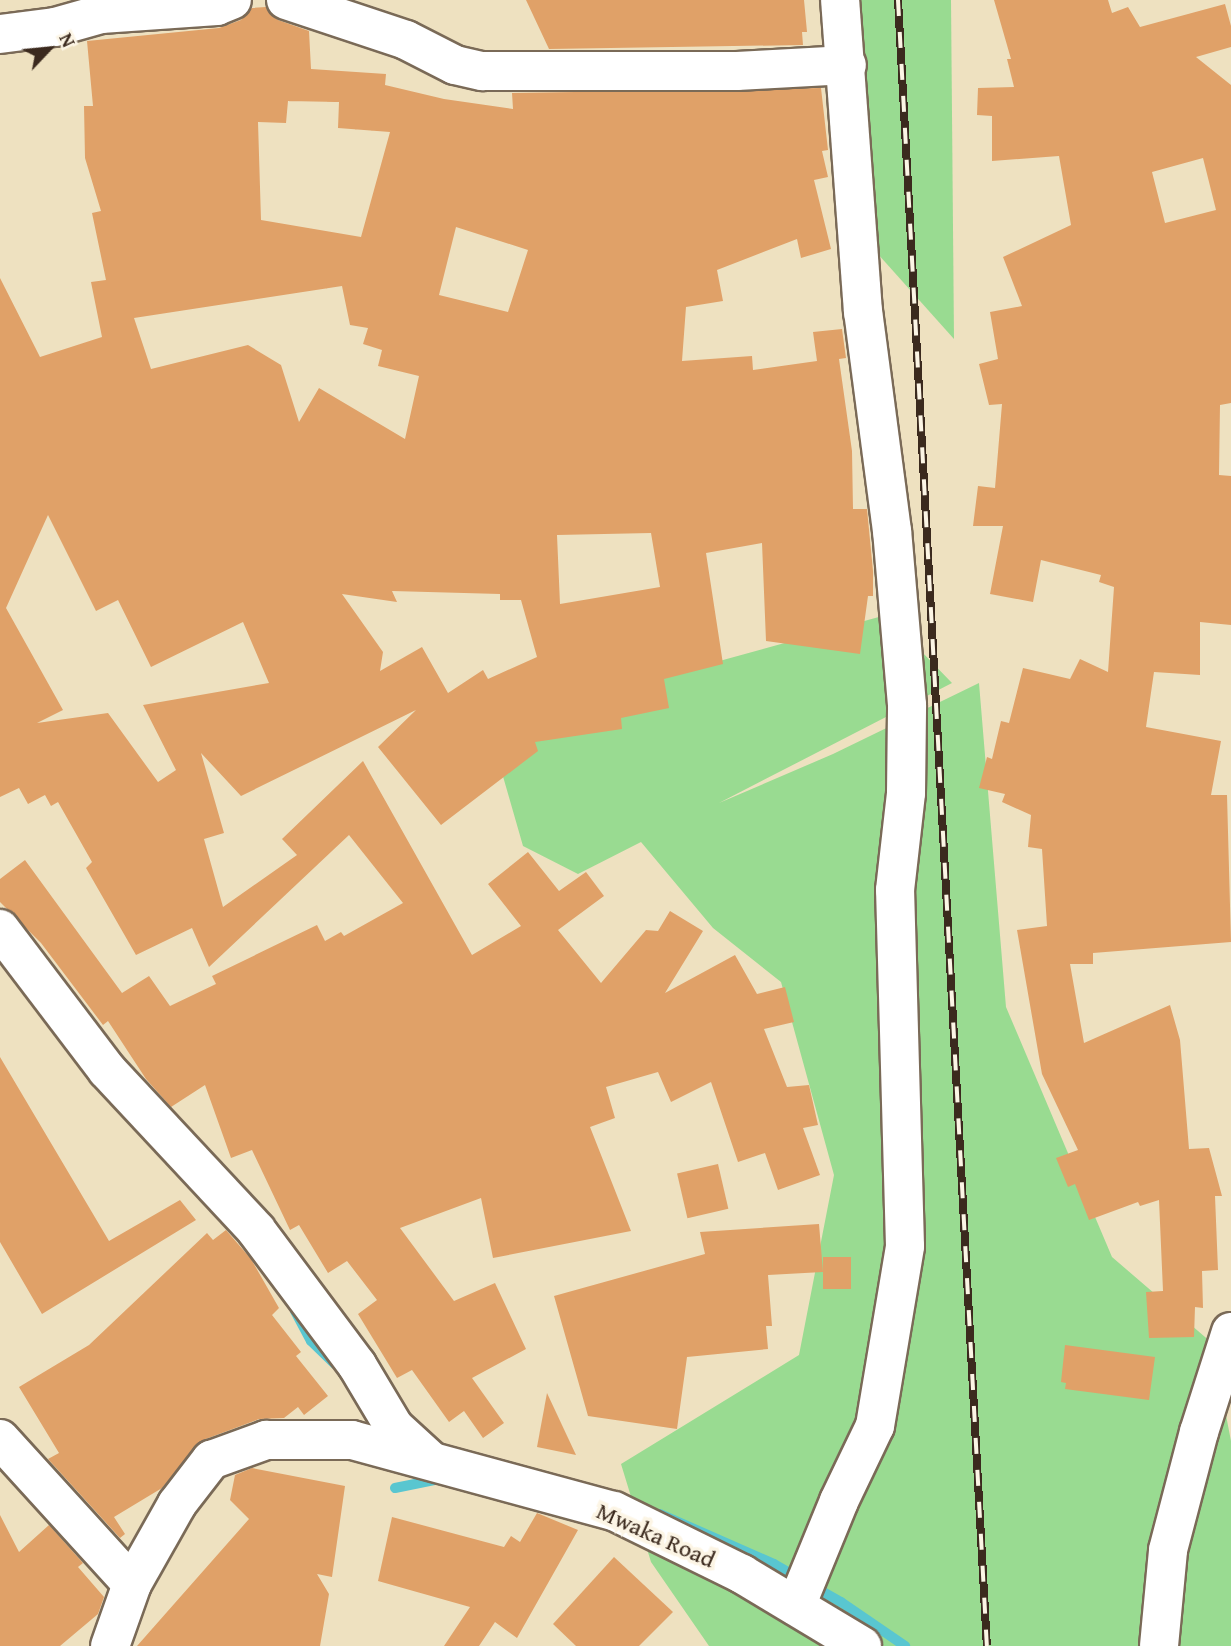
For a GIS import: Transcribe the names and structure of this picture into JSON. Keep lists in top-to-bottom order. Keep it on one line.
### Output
{"streets":{"street":["Mwaka Road"]},"north":"top right"}
